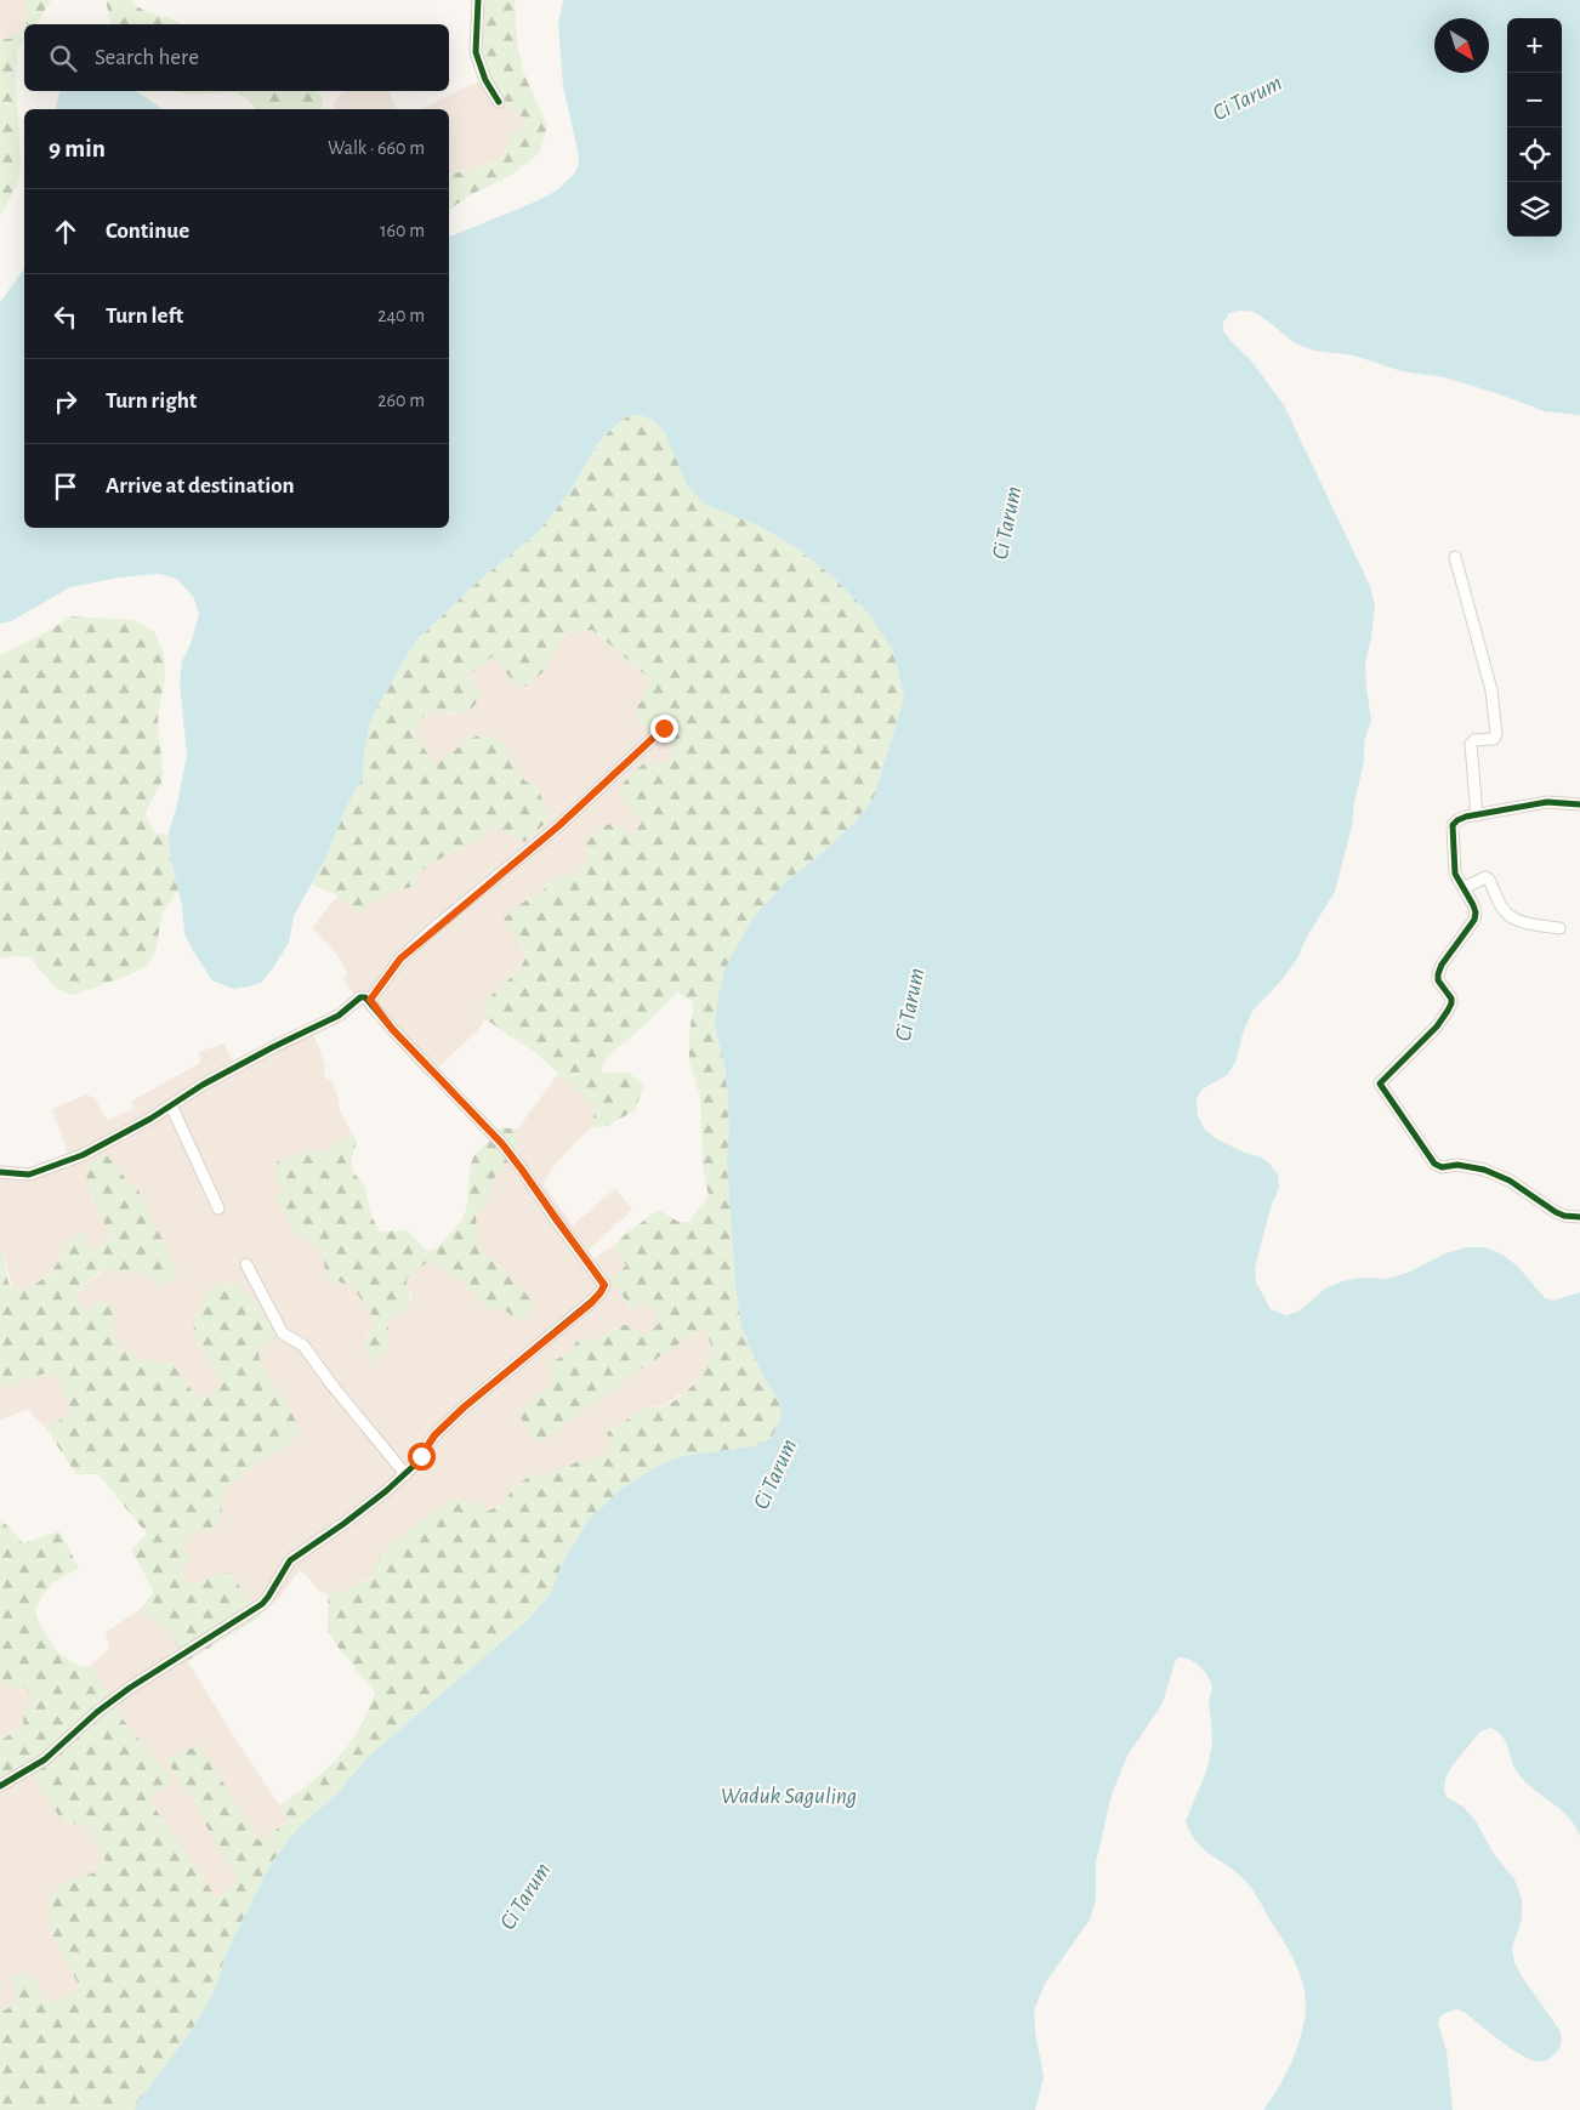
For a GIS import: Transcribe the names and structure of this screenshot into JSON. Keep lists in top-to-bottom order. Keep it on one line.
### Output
{"water":["Ci Tarum","Waduk Saguling"],"north":"bottom right","page":{"map_buttons":["+","−"],"search":"Search here","heading":["9 min","Walk · 660 m"],"list":[["Continue","160 m"],["Turn left","240 m"],["Turn right","260 m"],"Arrive at destination"]}}
